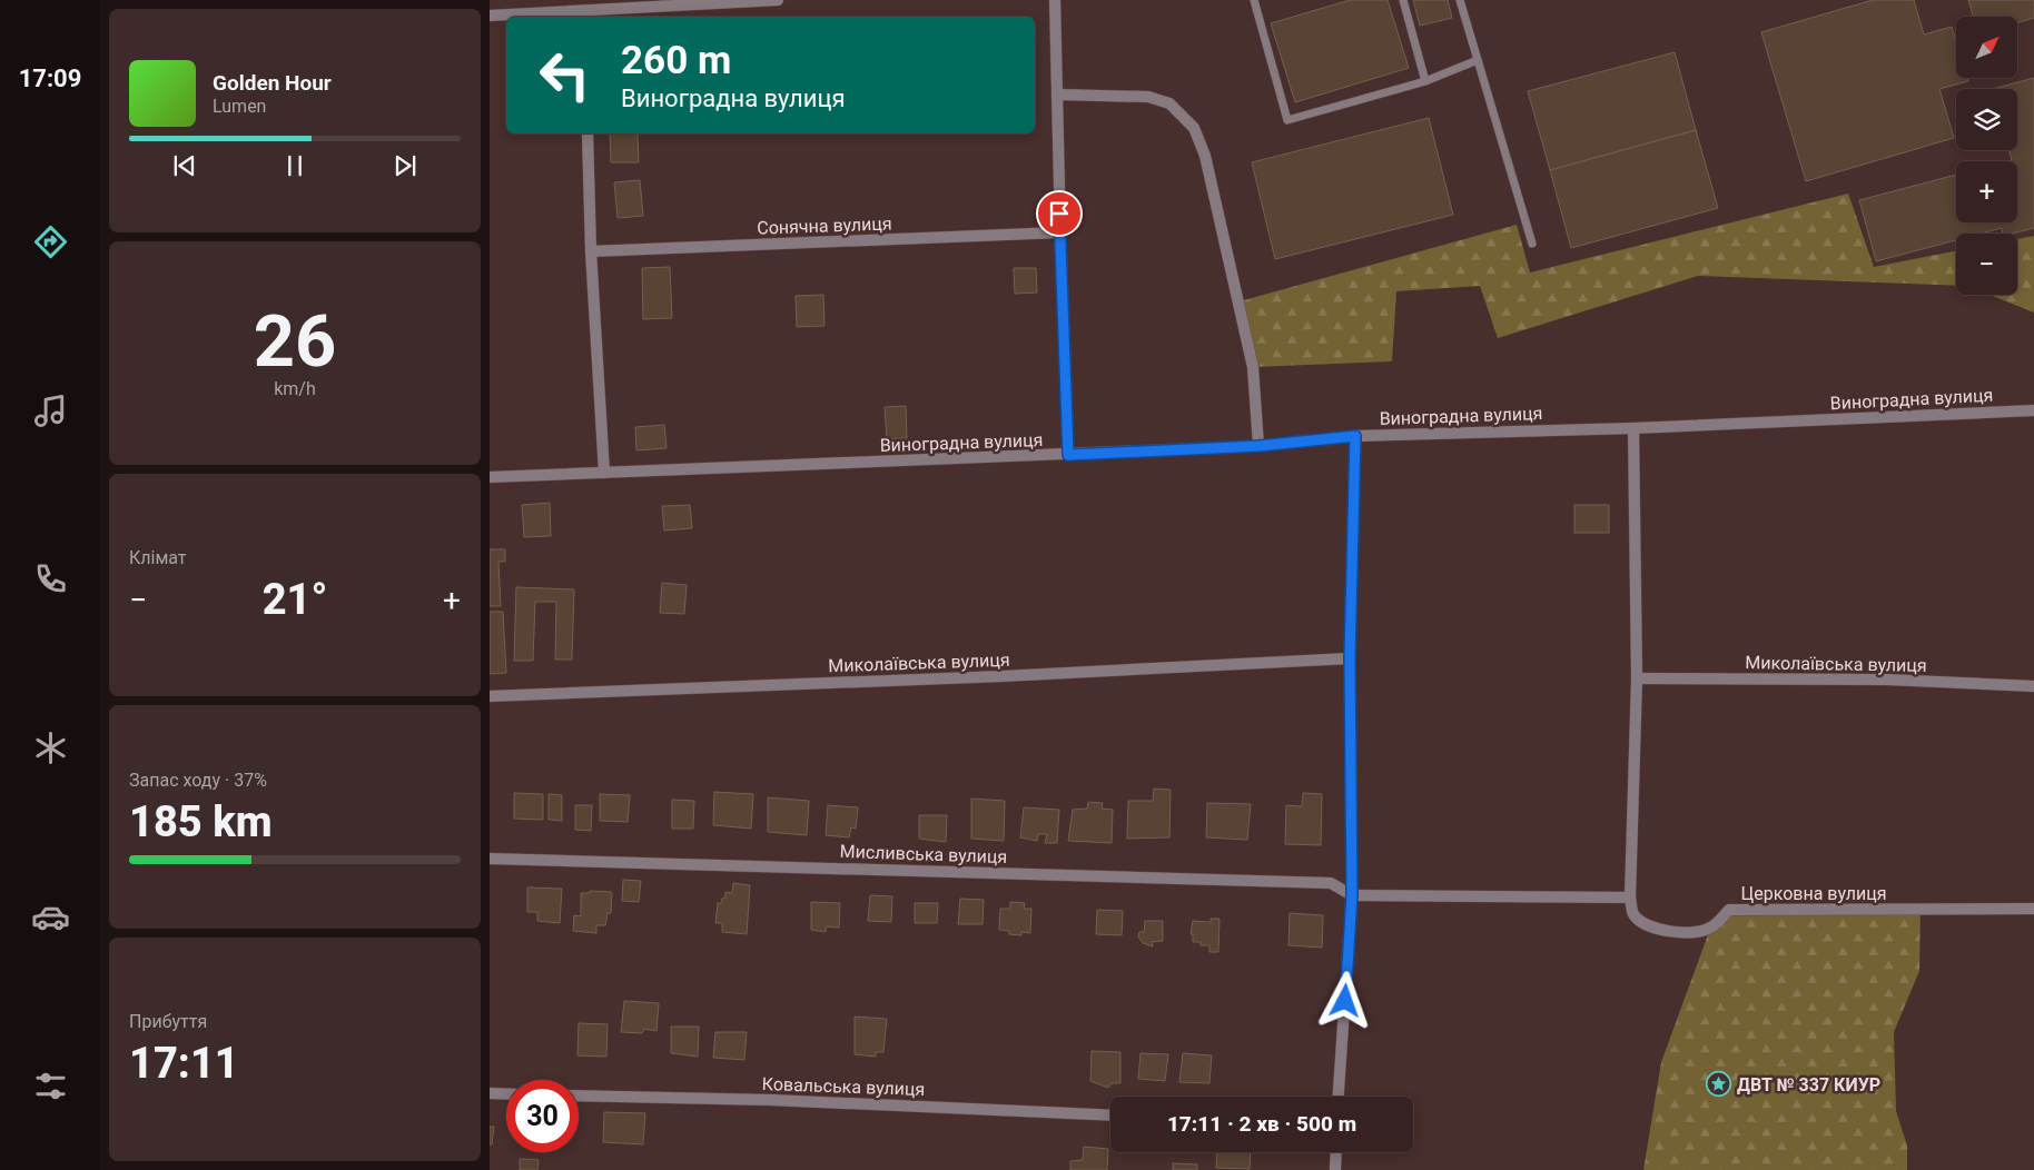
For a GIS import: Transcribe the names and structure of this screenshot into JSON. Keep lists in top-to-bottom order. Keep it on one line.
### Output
{"streets":{"street":["Сонячна вулиця","Виноградна вулиця","Миколаївська вулиця","Мисливська вулиця","Церковна вулиця","Ковальська вулиця"]},"places":{"place":["ДВТ № 337 КИУР"]},"north":"top right","page":{"tabs":"17:09","map_buttons":["+","−"],"turn":["260 m","Виноградна вулиця"],"song":["Golden Hour","Lumen"],"tile":[["26","km/h"],"Клімат",["Запас ходу · 37%","185 km"],["Прибуття","17:11"]],"heat":["−","21°","+"],"limit":"30","trip":"17:11 · 2 хв · 500 m"}}
